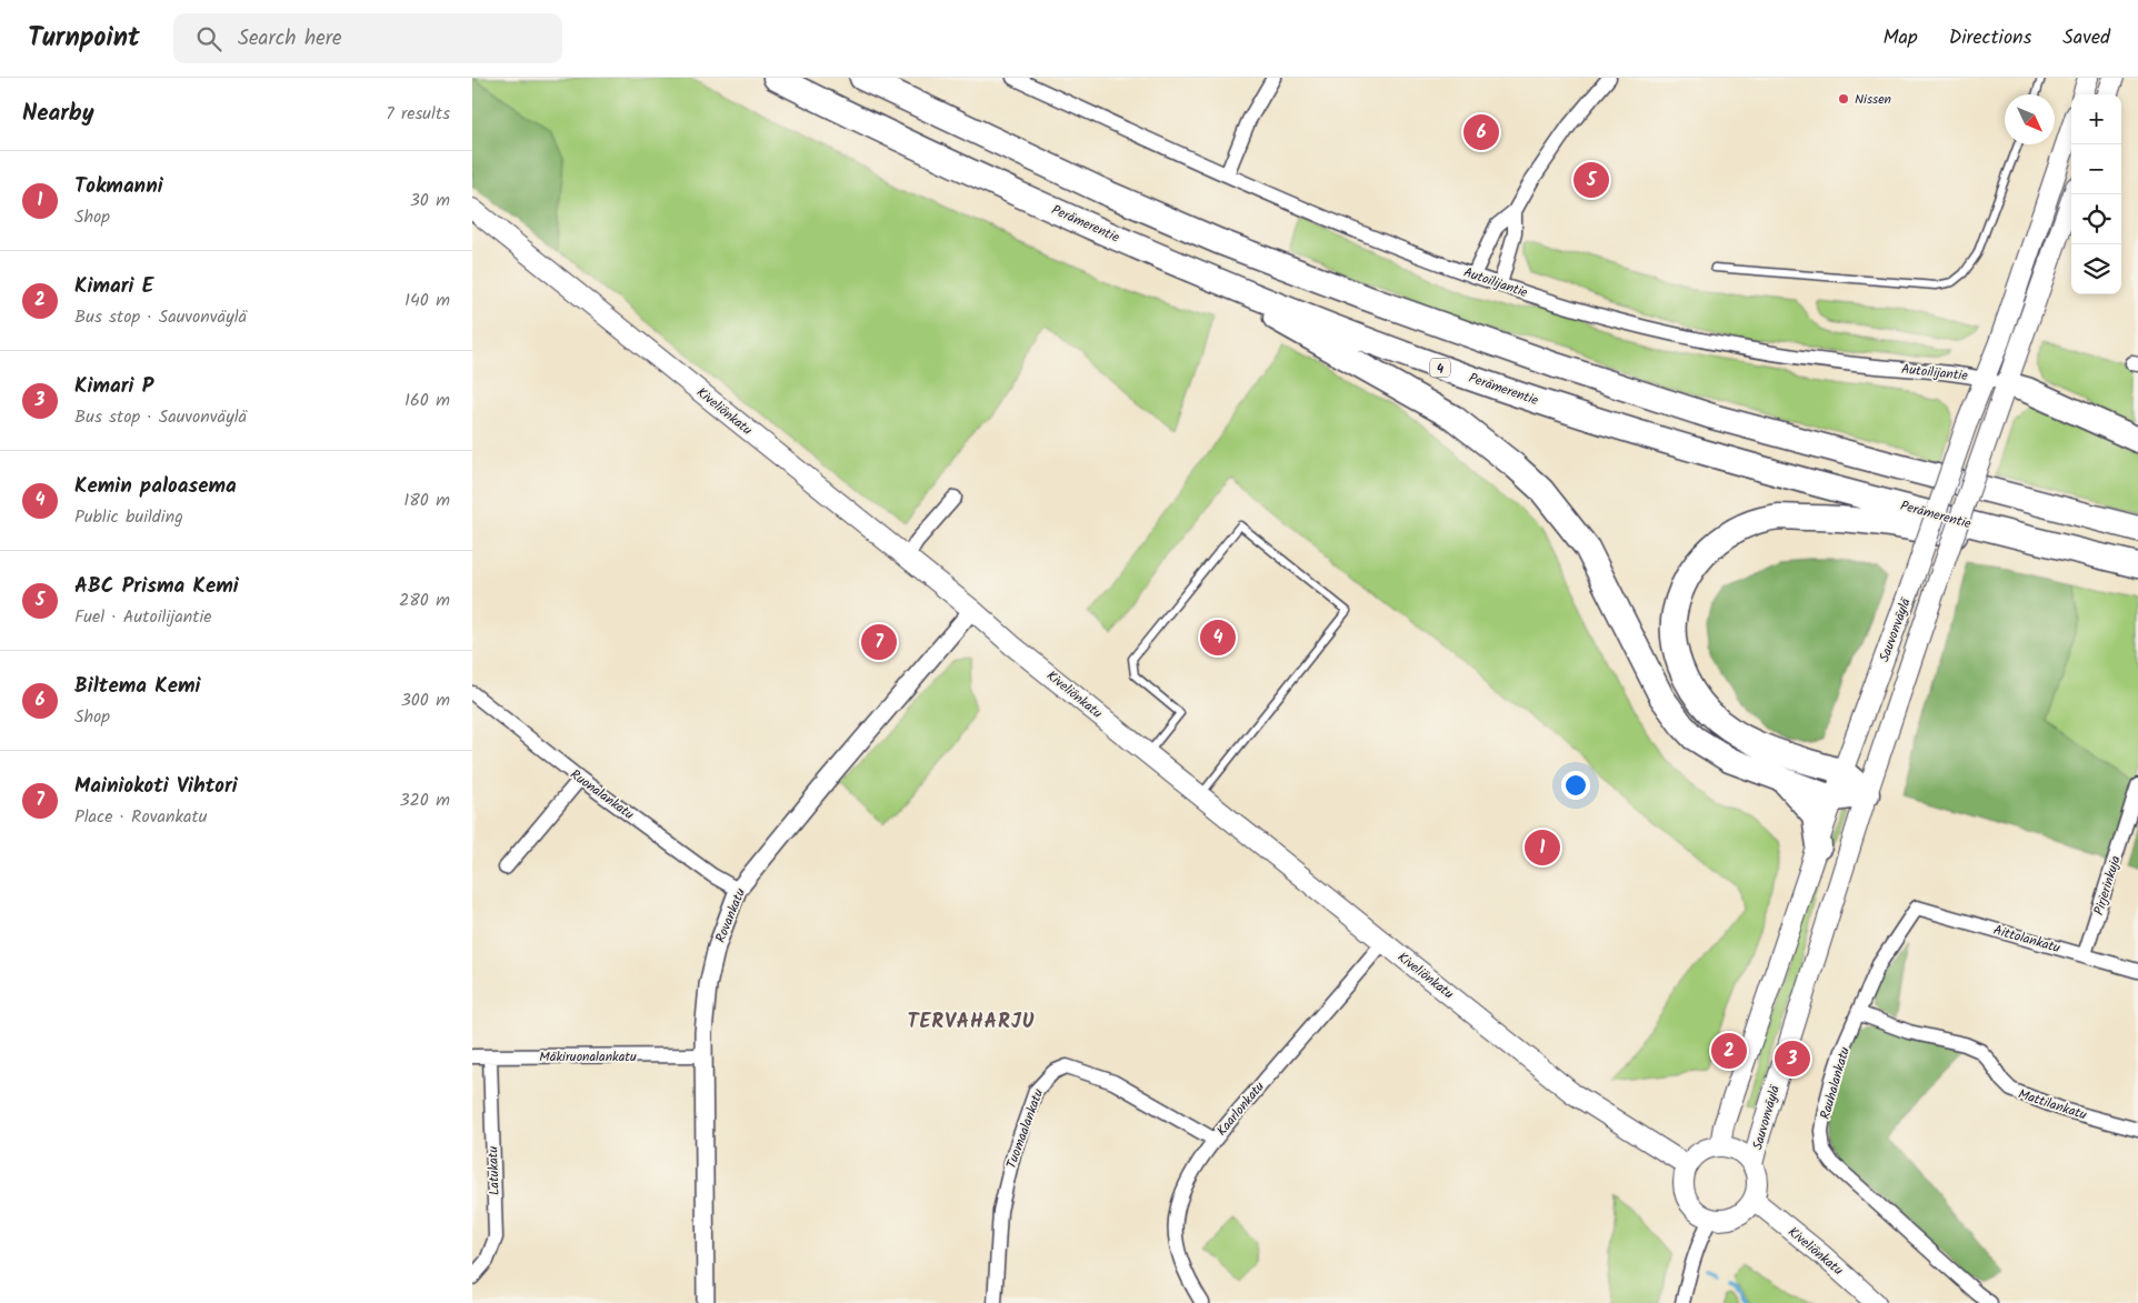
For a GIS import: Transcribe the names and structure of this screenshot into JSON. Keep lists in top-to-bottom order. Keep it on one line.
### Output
{"streets":{"highway":["Perämerentie","4"],"main road":["Kiveliönkatu","Sauvonväylä"],"street":["Autoilijantie","Ruonalankatu","Pirjerinkuja","Rovankatu","Aittolankatu","Mäkiruonalankatu","Rauhalankatu","Mattilankatu","Kaarlonkatu","Tuomaalankatu","Latukatu"]},"crossings":[["Autoilijantie","Sauvonväylä"],["Kiveliönkatu","Sauvonväylä"],["Kiveliönkatu","Rovankatu"],["Kiveliönkatu","Kaarlonkatu"],["Ruonalankatu","Rovankatu"],["Pirjerinkuja","Aittolankatu"],["Rovankatu","Mäkiruonalankatu"],["Aittolankatu","Rauhalankatu"],["Mäkiruonalankatu","Latukatu"],["Rauhalankatu","Mattilankatu"],["Kaarlonkatu","Tuomaalankatu"]],"districts":["TERVAHARJU"],"places":["Nissen"],"north":"bottom right","page":{"header":"Turnpoint","search":"Search here","nav":["Map","Directions","Saved"],"heading":["Nearby","7 results"],"map_buttons":["+","−"],"pins":["6","5","4","7","1","2","3"],"list":[{"mark":"1","name":"Tokmanni","note":"Shop","value":"30 m"},{"mark":"2","name":"Kimari E","note":"Bus stop · Sauvonväylä","value":"140 m"},{"mark":"3","name":"Kimari P","note":"Bus stop · Sauvonväylä","value":"160 m"},{"mark":"4","name":"Kemin paloasema","note":"Public building","value":"180 m"},{"mark":"5","name":"ABC Prisma Kemi","note":"Fuel · Autoilijantie","value":"280 m"},{"mark":"6","name":"Biltema Kemi","note":"Shop","value":"300 m"},{"mark":"7","name":"Mainiokoti Vihtori","note":"Place · Rovankatu","value":"320 m"}]}}
